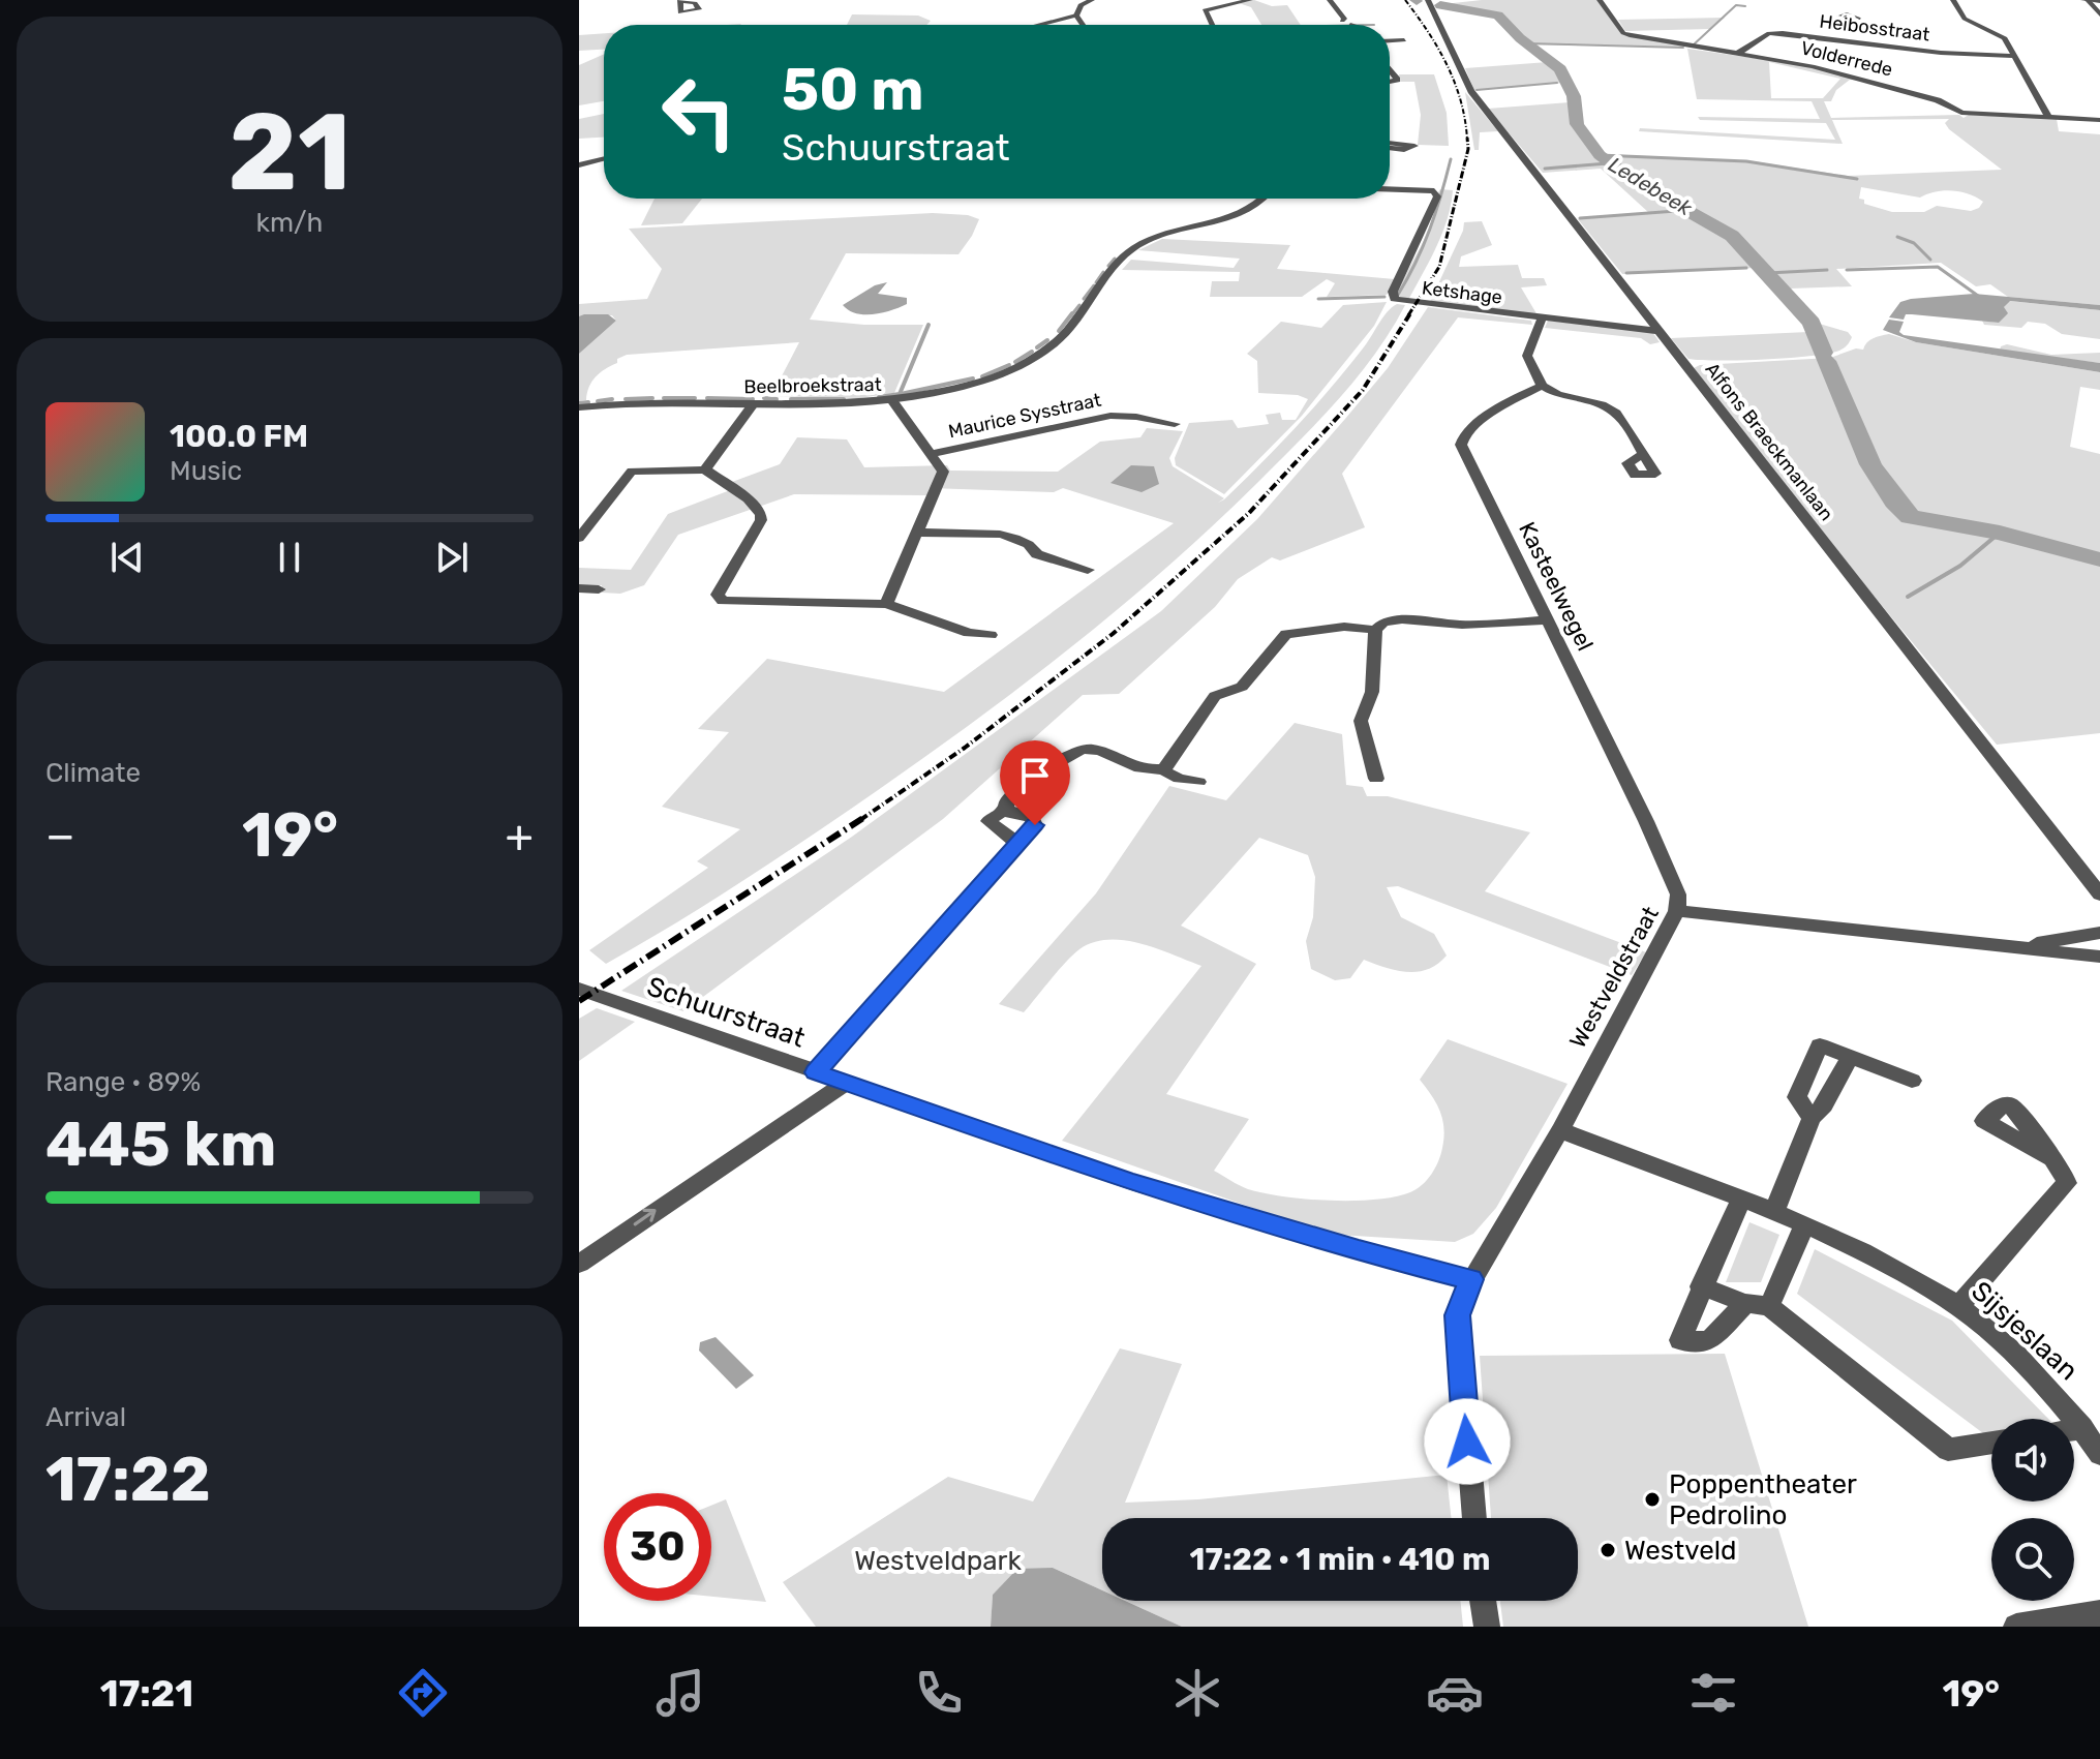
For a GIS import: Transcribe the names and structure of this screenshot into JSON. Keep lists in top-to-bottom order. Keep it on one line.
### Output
{"streets":{"street":["Heibosstraat","Volderrede","Ketshage","Beelbroekstraat","Maurice Sysstraat","Alfons Braeckmanlaan","Kasteelwegel","Westveldstraat","Schuurstraat","Sijsjeslaan"]},"crossings":[["Heibosstraat","Volderrede"],["Ketshage","Alfons Braeckmanlaan"],["Kasteelwegel","Westveldstraat"],["Westveldstraat","Schuurstraat"],["Westveldstraat","Sijsjeslaan"]],"water":["Ledebeek"],"parks":["Westveldpark"],"places":["Poppentheater Pedrolino","Westveld"],"page":{"tile":[["21","km/h"],"Climate",["Range · 89%","445 km"],["Arrival","17:22"]],"turn":["50 m","Schuurstraat"],"song":["100.0 FM","Music"],"heat":["−","19°","+"],"limit":"30","trip":"17:22 · 1 min · 410 m","tabs":["17:21","19°"]}}
